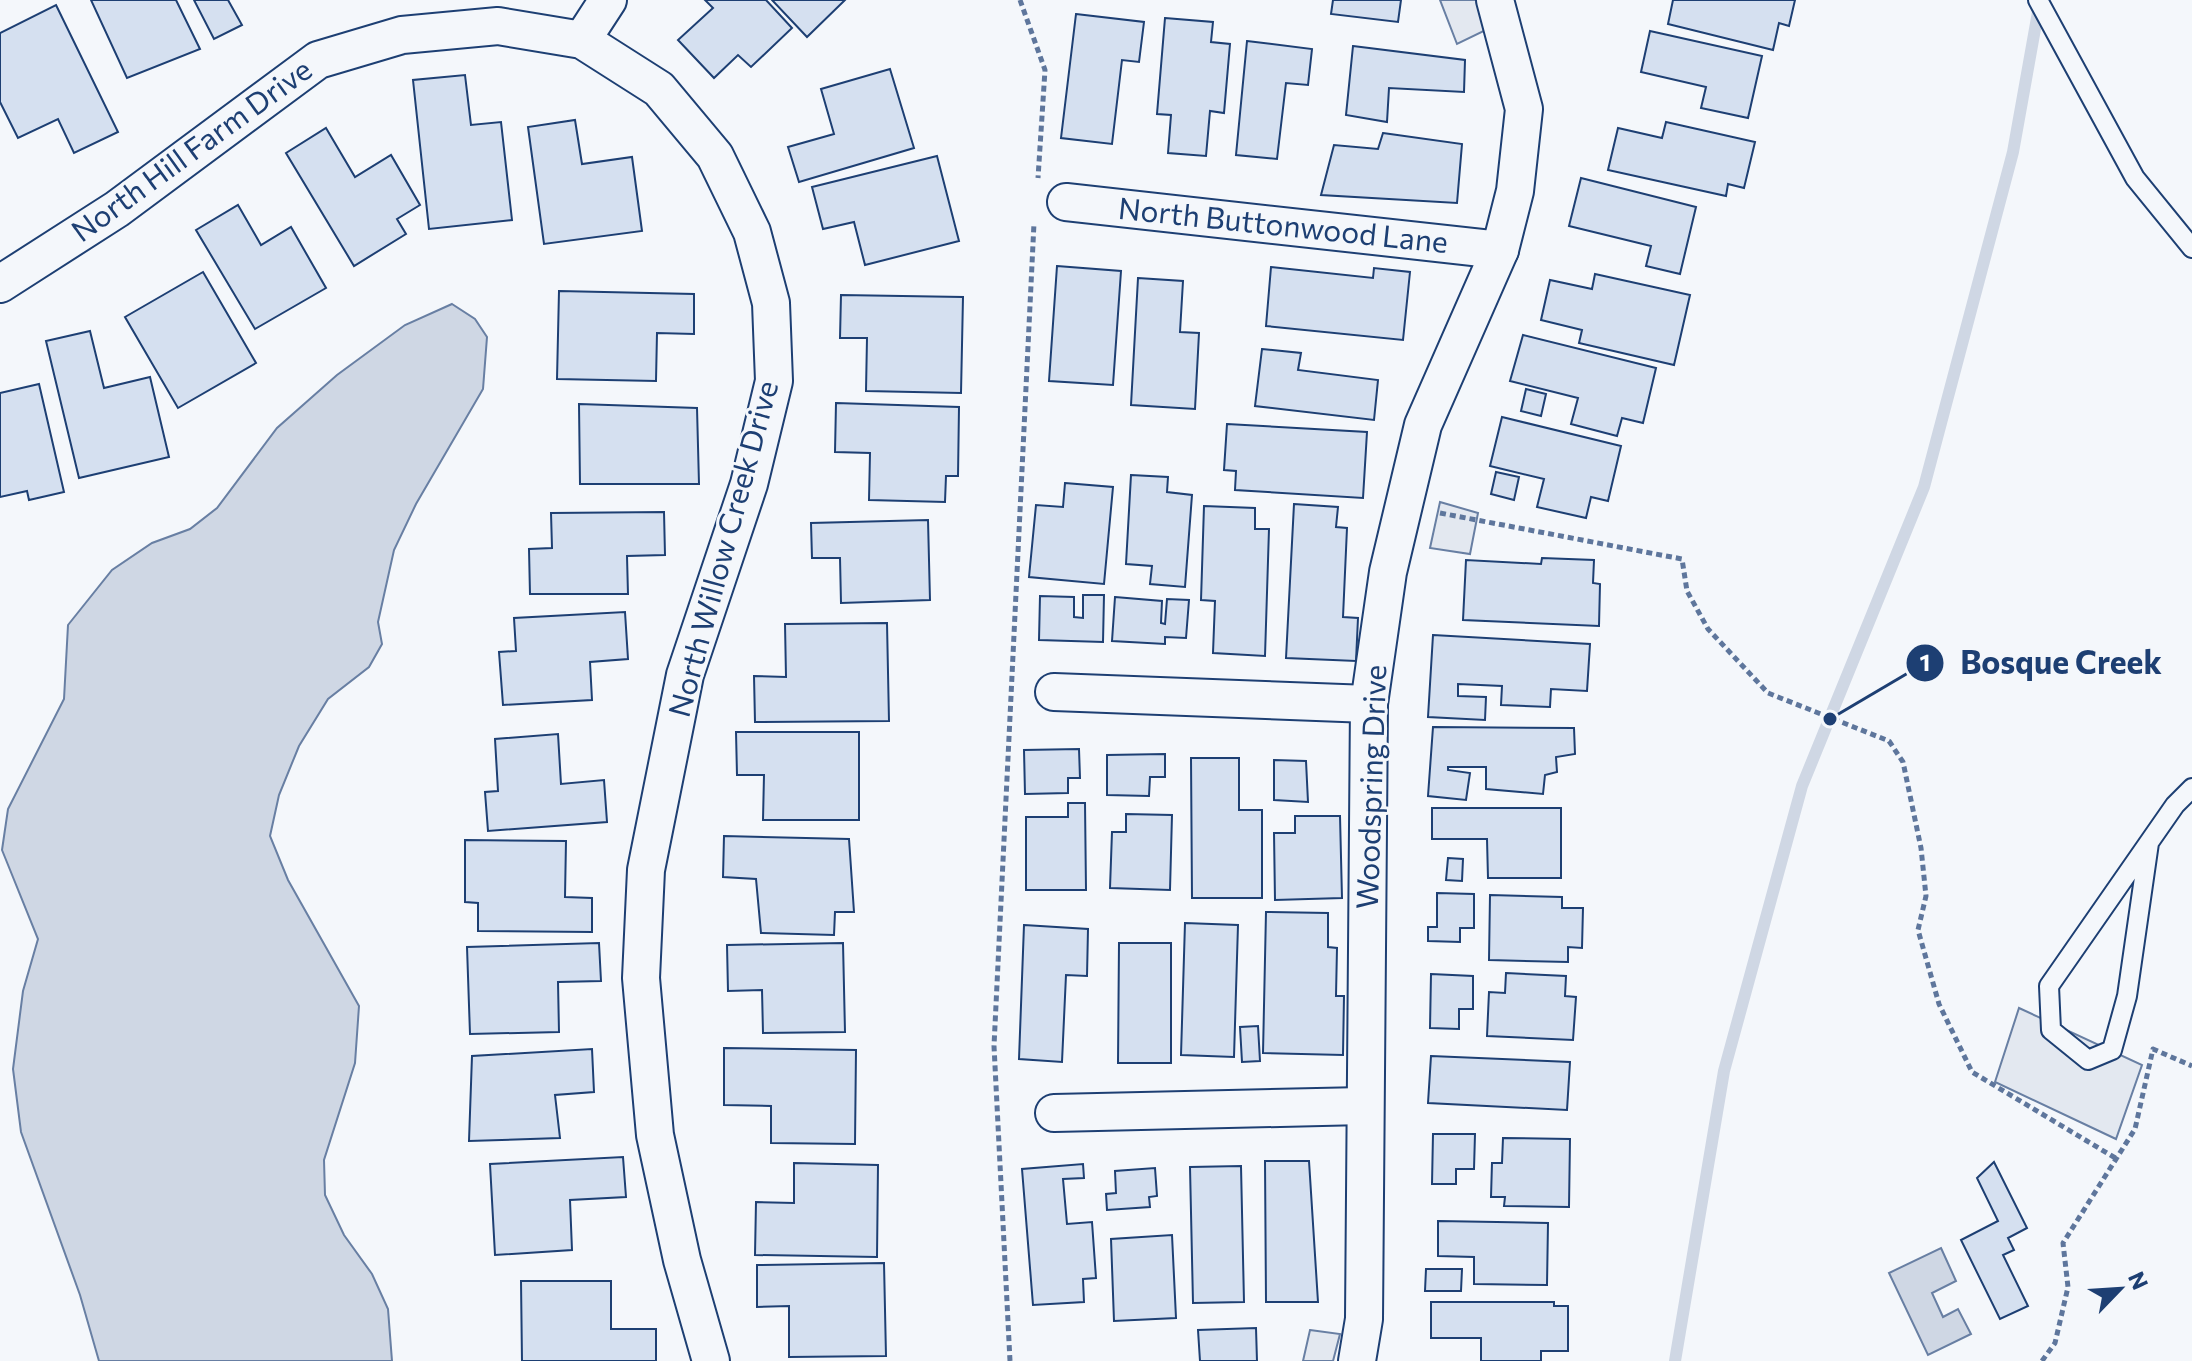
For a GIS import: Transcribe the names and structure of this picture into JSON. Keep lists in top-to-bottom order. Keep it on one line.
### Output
{"streets":{"street":["North Hill Farm Drive","North Buttonwood Lane","North Willow Creek Drive","Woodspring Drive"]},"crossings":[["North Hill Farm Drive","North Willow Creek Drive"],["North Buttonwood Lane","Woodspring Drive"]],"places":["Bosque Creek"],"north":"top right"}
